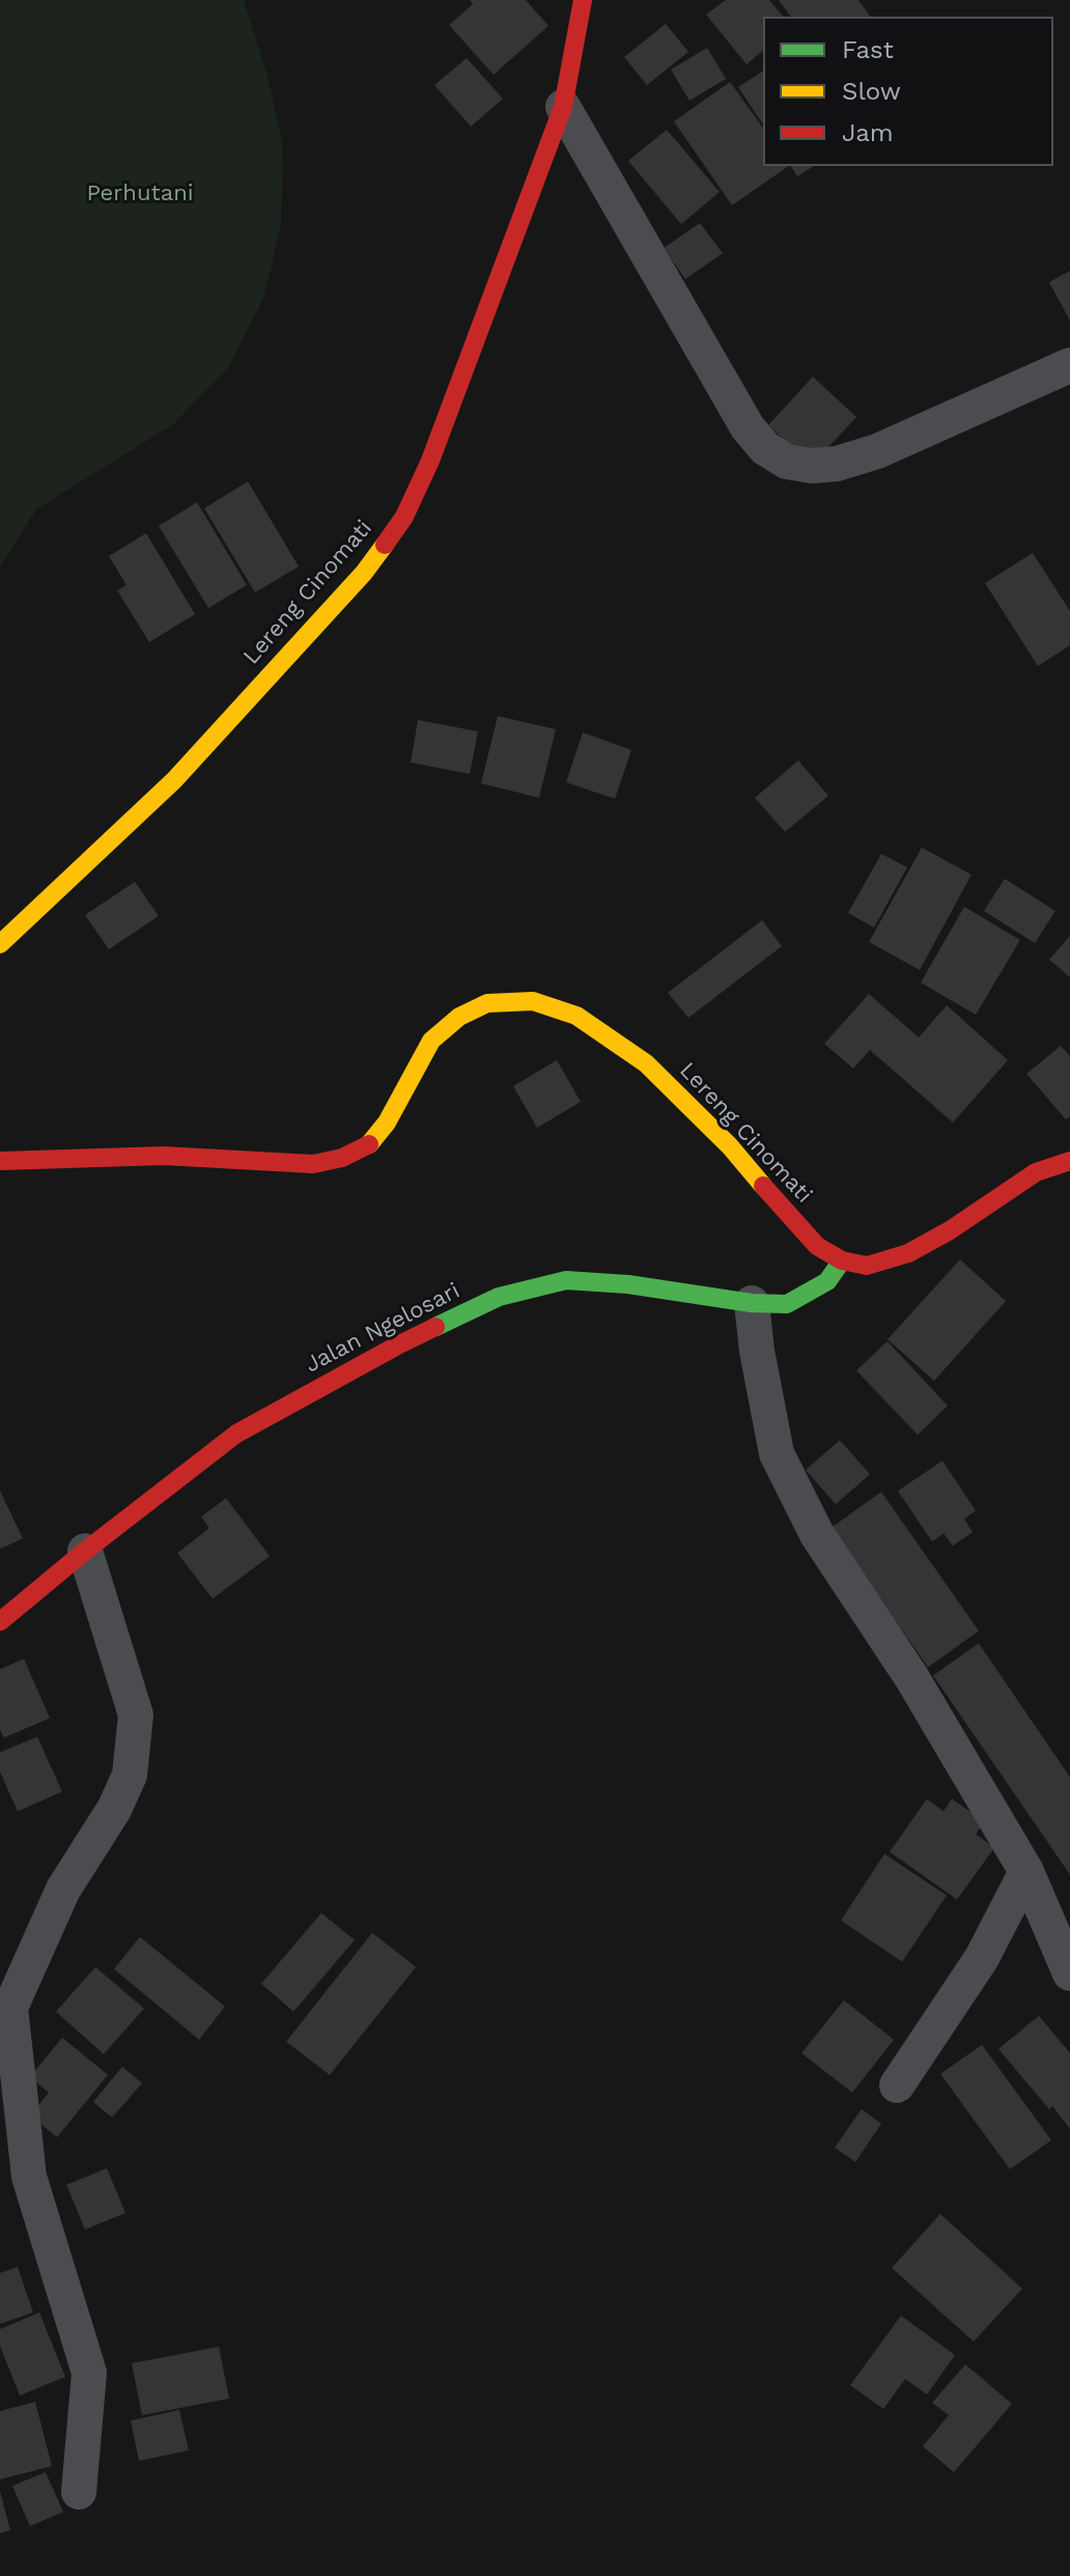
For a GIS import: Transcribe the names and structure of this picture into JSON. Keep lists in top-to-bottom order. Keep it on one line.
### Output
{"streets":{"main road":["Lereng Cinomati","Jalan Ngelosari"]},"crossings":[["Lereng Cinomati","Jalan Ngelosari"]],"parks":["Perhutani"],"legend":["Fast","Slow","Jam"]}
